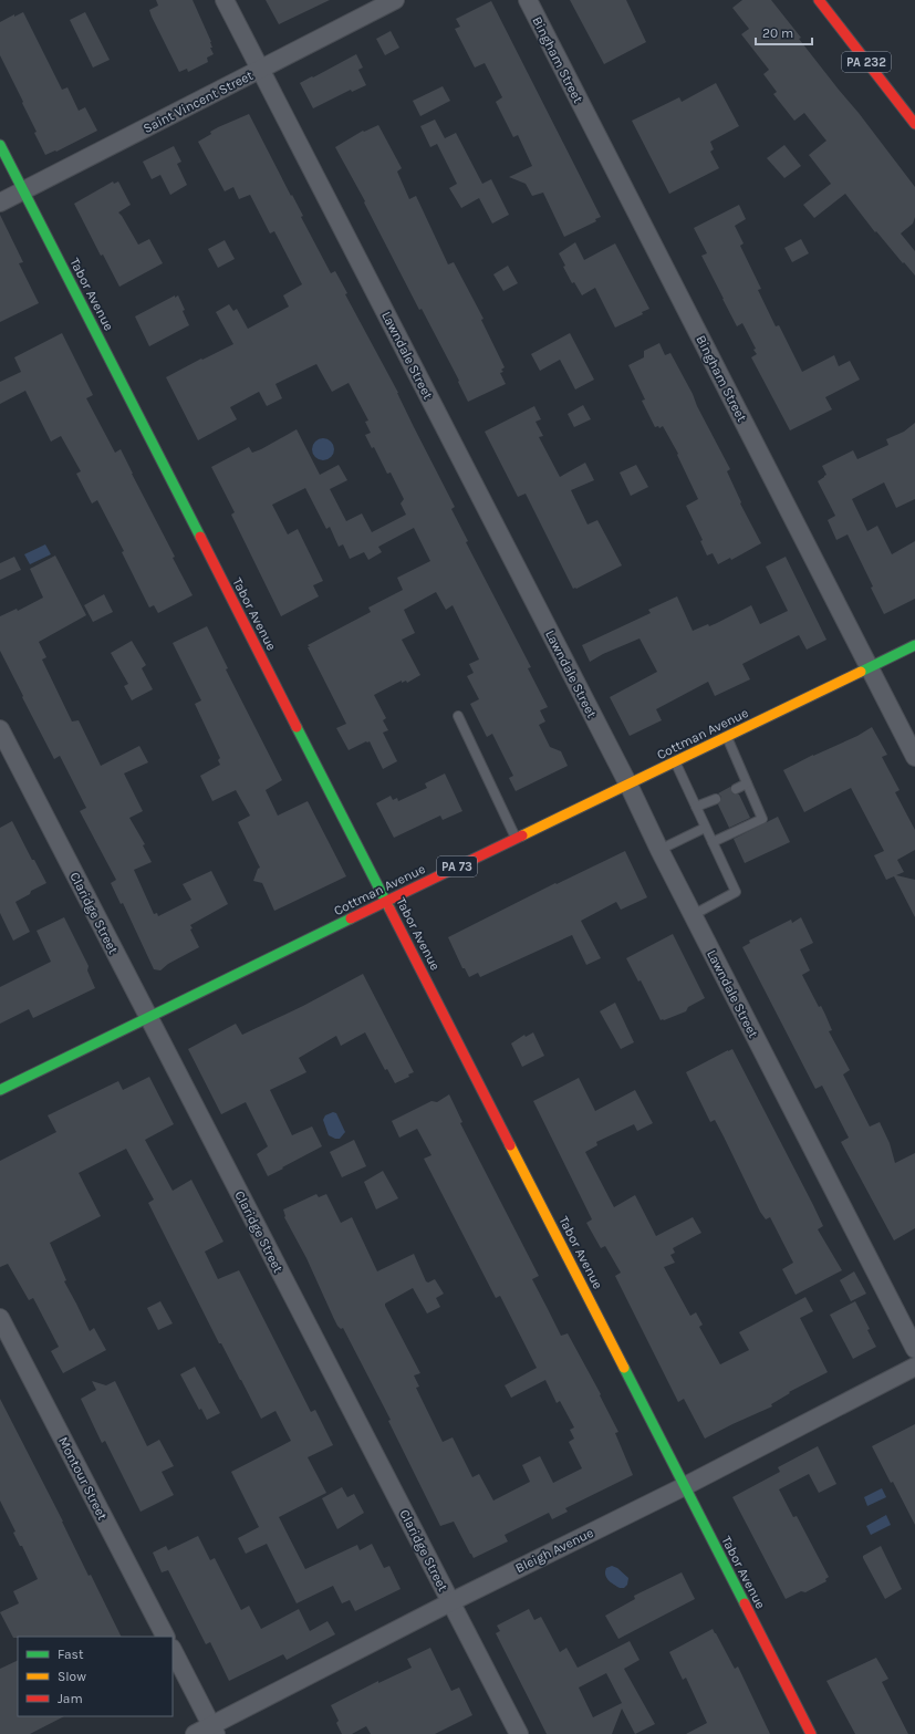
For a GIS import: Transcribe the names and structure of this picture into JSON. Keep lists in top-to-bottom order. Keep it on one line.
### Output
{"streets":{"street":["Bingham Street","PA 232","Saint Vincent Street","Tabor Avenue","Lawndale Street","Cottman Avenue","PA 73","Claridge Street","Montour Street","Bleigh Avenue"]},"crossings":[["Bingham Street","Cottman Avenue"],["Saint Vincent Street","Tabor Avenue"],["Saint Vincent Street","Lawndale Street"],["Tabor Avenue","Cottman Avenue"],["Tabor Avenue","Bleigh Avenue"],["Lawndale Street","Cottman Avenue"],["Cottman Avenue","Claridge Street"],["Claridge Street","Bleigh Avenue"]],"legend":["Fast","Slow","Jam"],"scale_bar":"20 m"}
